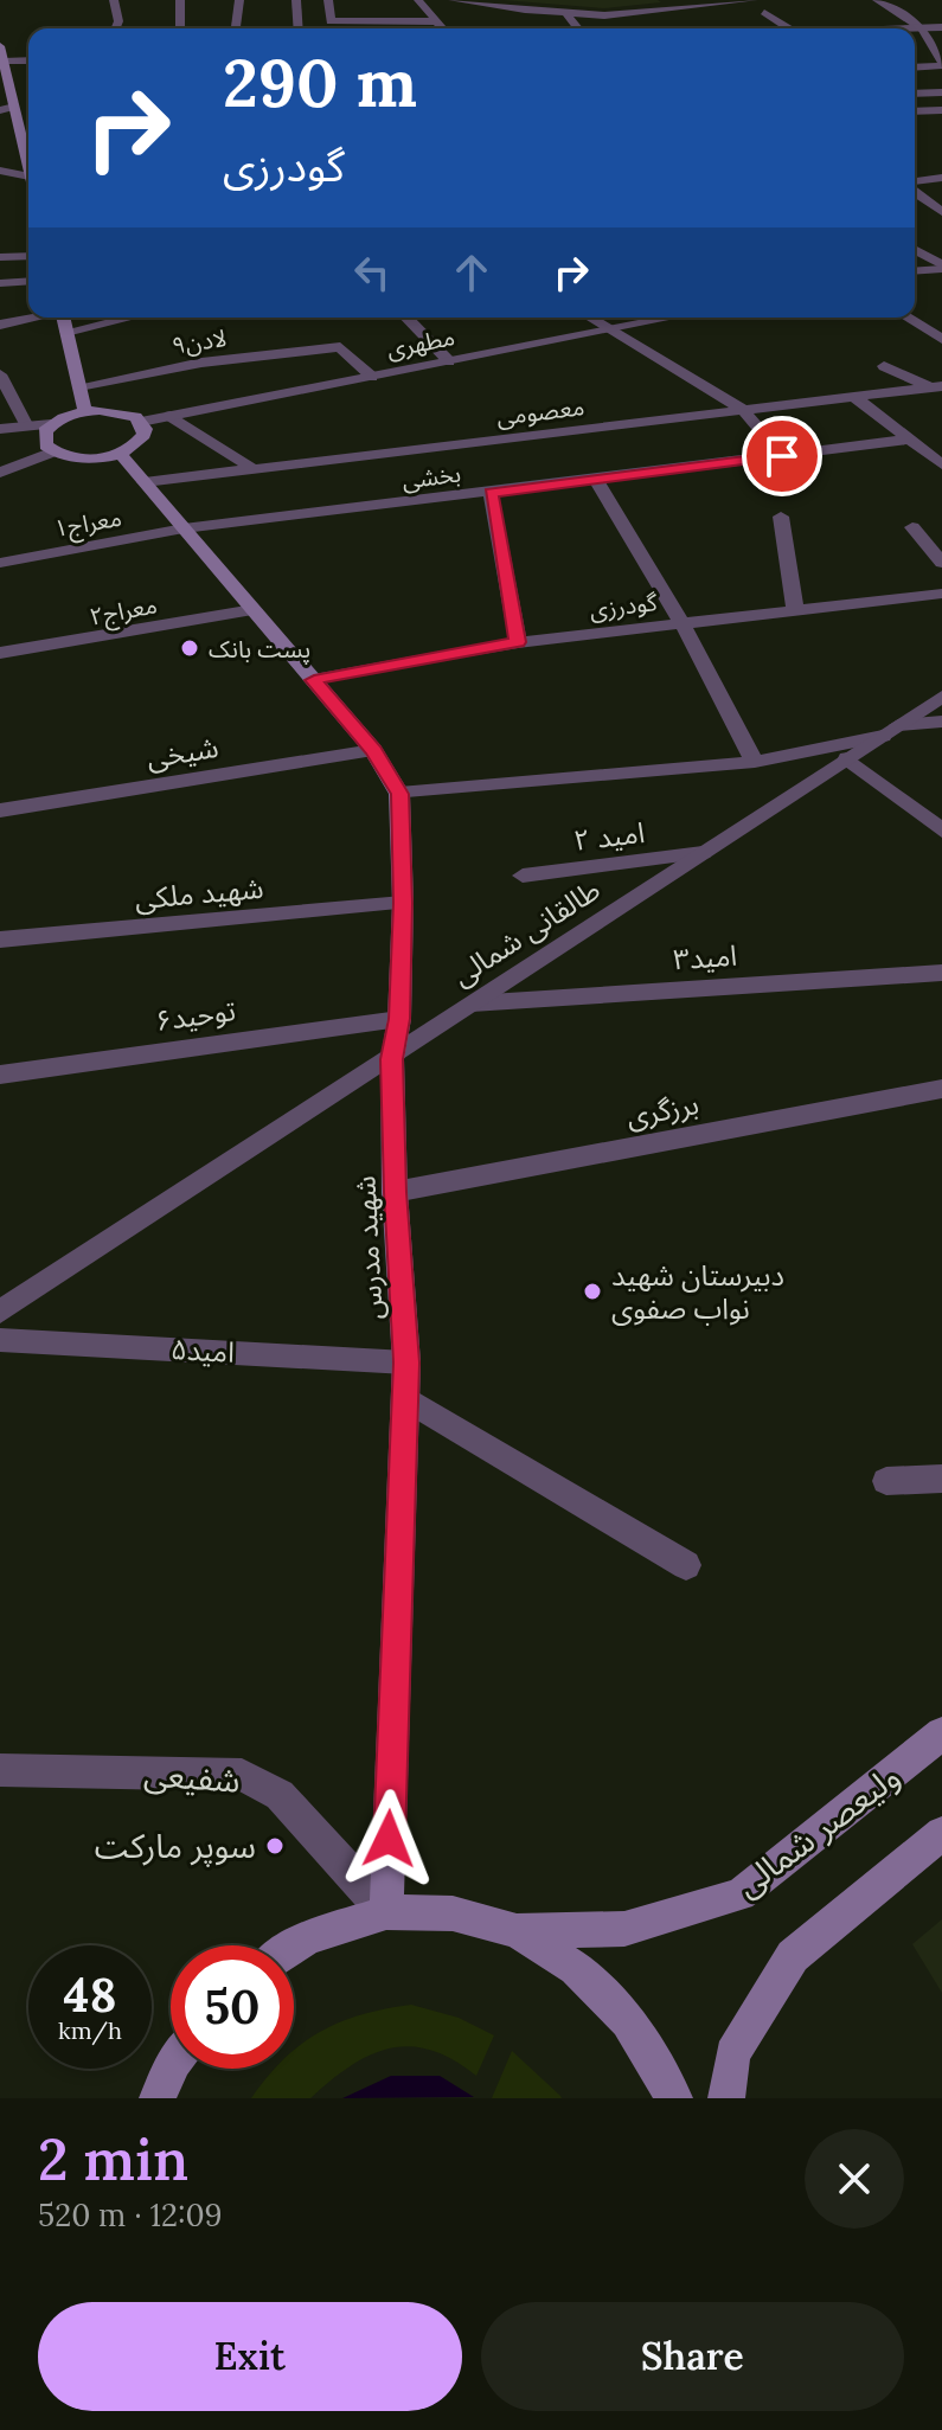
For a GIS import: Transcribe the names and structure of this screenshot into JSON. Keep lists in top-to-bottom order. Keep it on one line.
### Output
{"streets":{"main road":["شهید مدرس","ولیعصر شمالی"],"street":["لادن۹","مطهری","معصومی","بخشی","معراج۱","گودرزی","معراج۲","شیخی","امید ۲","شهید ملکی","طالقانی شمالی","امید۳","توحید۶","برزگری","امید۵","شفیعی"]},"crossings":[["لادن۹","مطهری"],["معصومی","شهید مدرس"],["بخشی","معراج۱"],["بخشی","شهید مدرس"],["معراج۱","شهید مدرس"],["گودرزی","شهید مدرس"],["معراج۲","شهید مدرس"],["شیخی","شهید مدرس"],["امید ۲","طالقانی شمالی"],["شهید ملکی","شهید مدرس"],["طالقانی شمالی","امید۳"],["طالقانی شمالی","شهید مدرس"],["توحید۶","شهید مدرس"],["برزگری","شهید مدرس"],["شهید مدرس","امید۵"],["شهید مدرس","شفیعی"]],"places":["پست بانک","دبیرستان شهید نواب صفوی","سوپر مارکت"],"page":{"turn":["290 m","گودرزی"],"speed":"48 km/h","limit":"50","heading":["2 min","520 m · 12:09"],"buttons":["Exit","Share"]}}
